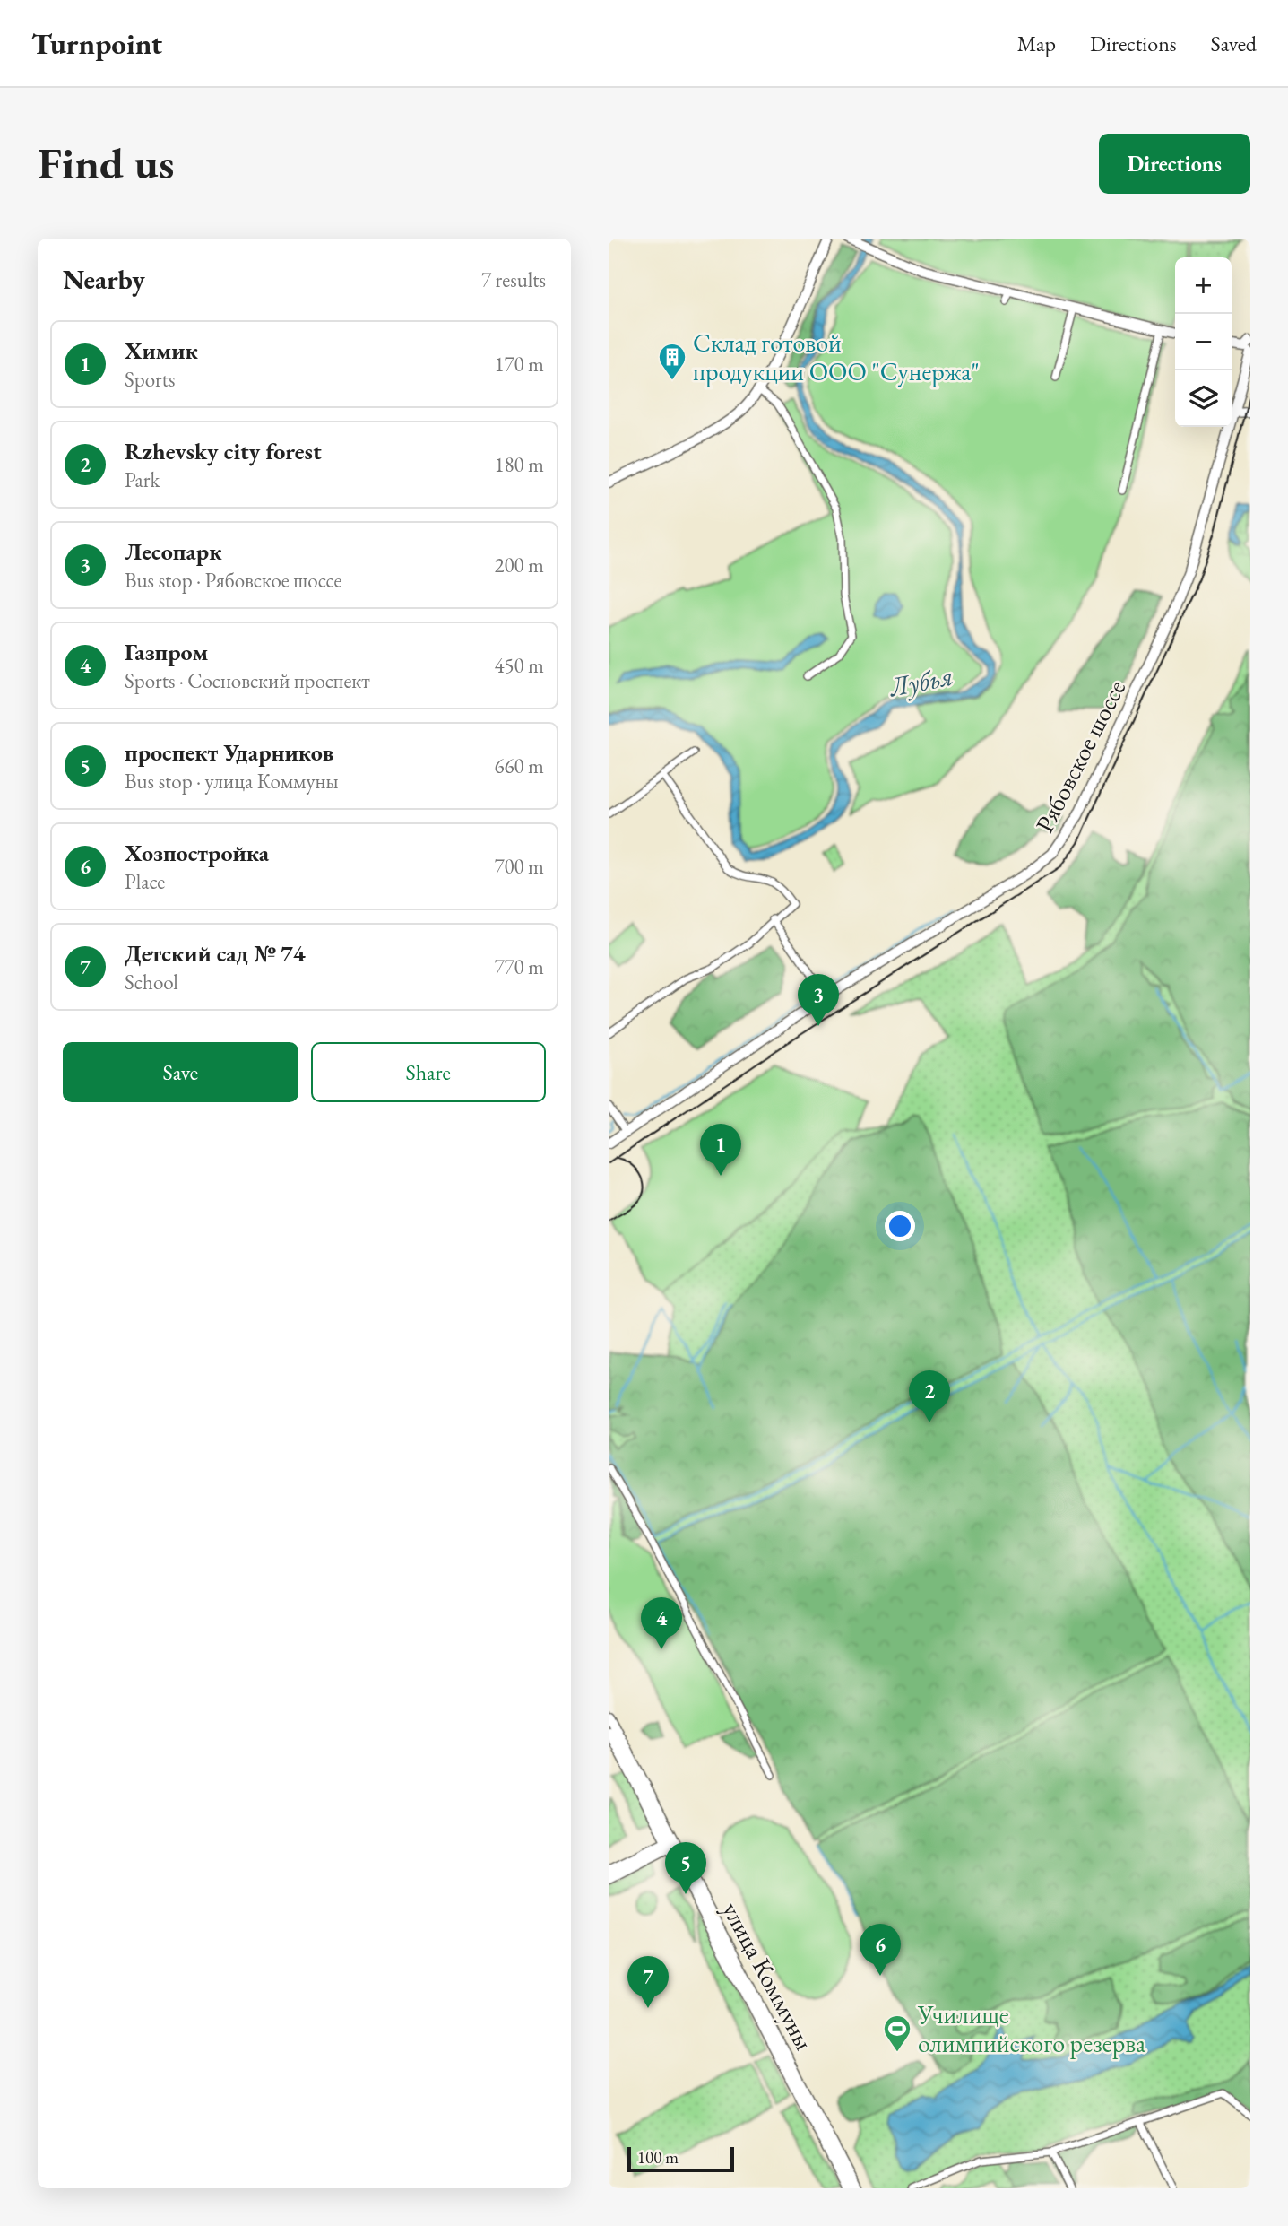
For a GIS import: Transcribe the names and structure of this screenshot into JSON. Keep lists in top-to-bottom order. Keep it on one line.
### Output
{"streets":{"main road":["Рябовское шоссе","улица Коммуны"]},"water":["Лубья"],"places":{"building":["Склад готовой продукции ООО \"Сунержа\""],"sports":["Училище олимпийского резерва"]},"scale_bar":"100 m","page":{"header":"Turnpoint","nav":["Map","Directions","Saved"],"buttons":["Directions",["Save","Share"]],"title":"Find us","heading":["Nearby","7 results"],"map_buttons":["+","−"],"list":[{"mark":"1","name":"Химик","note":"Sports","value":"170 m"},{"mark":"2","name":"Rzhevsky city forest","note":"Park","value":"180 m"},{"mark":"3","name":"Лесопарк","note":"Bus stop · Рябовское шоссе","value":"200 m"},{"mark":"4","name":"Газпром","note":"Sports · Сосновский проспект","value":"450 m"},{"mark":"5","name":"проспект Ударников","note":"Bus stop · улица Коммуны","value":"660 m"},{"mark":"6","name":"Хозпостройка","note":"Place","value":"700 m"},{"mark":"7","name":"Детский сад № 74","note":"School","value":"770 m"}],"pins":["3","1","2","4","5","6","7"],"scale":"100 m"}}
